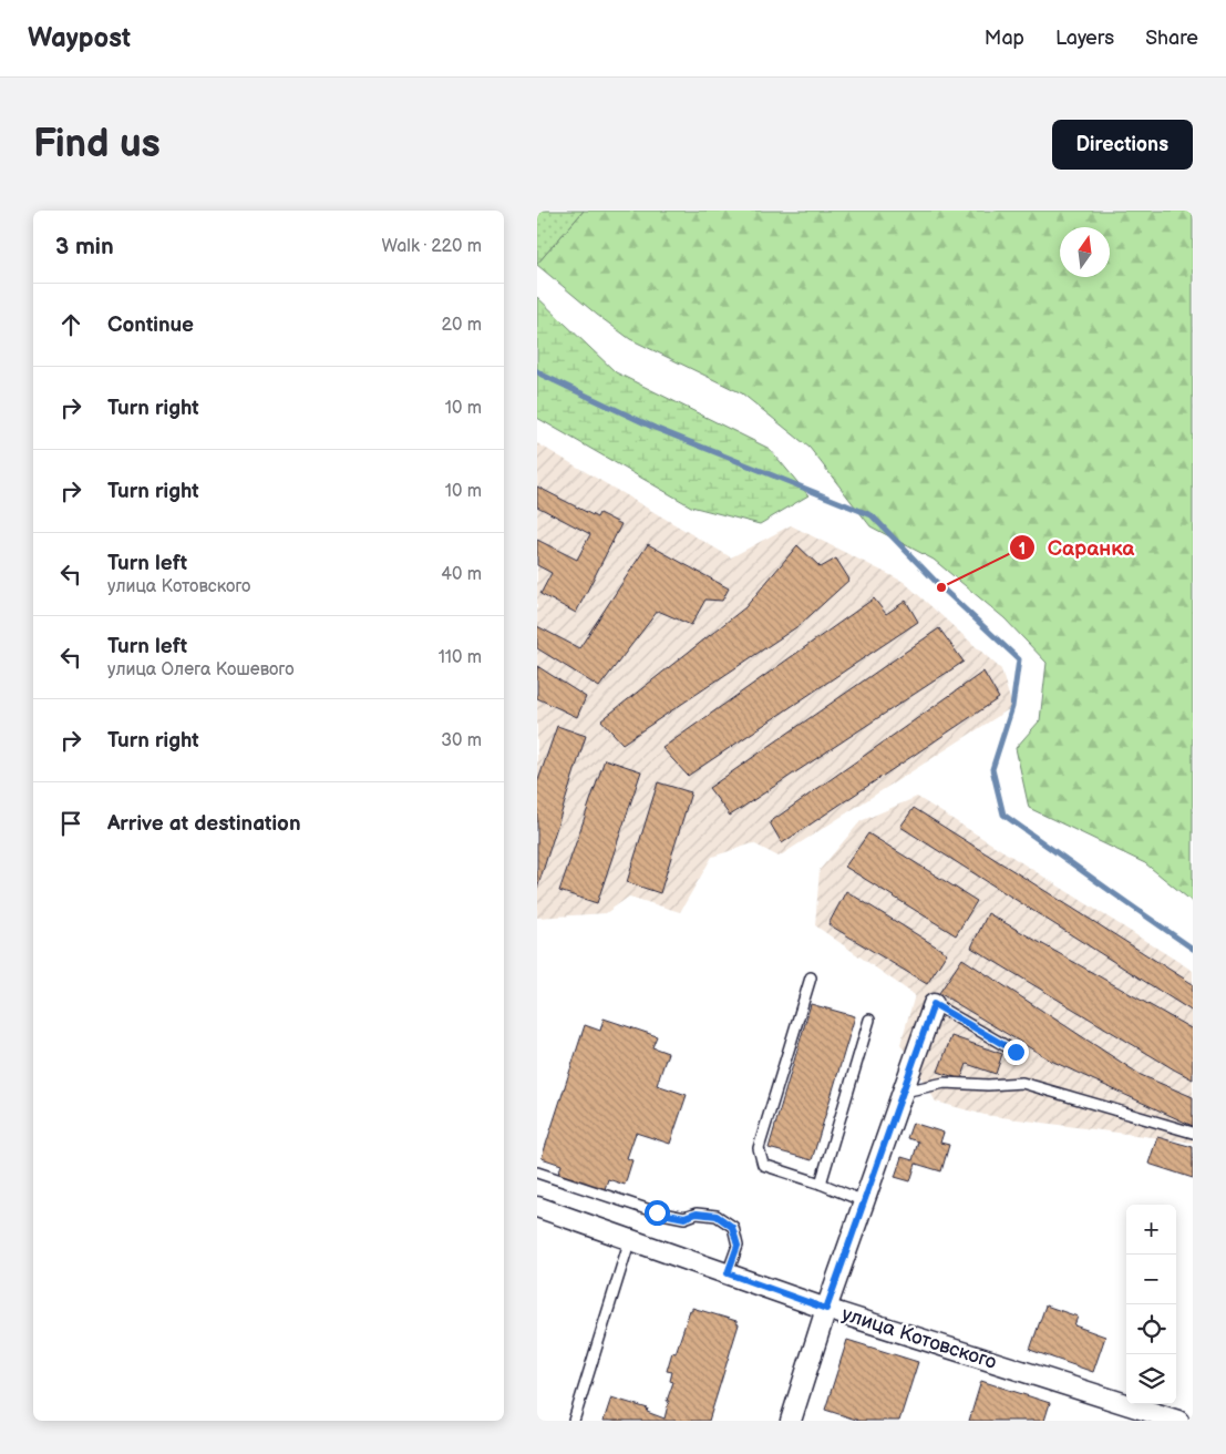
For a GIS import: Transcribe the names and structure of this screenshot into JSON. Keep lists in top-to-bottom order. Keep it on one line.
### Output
{"streets":{"street":["улица Котовского"]},"places":["Саранка"],"north":"top","page":{"header":"Waypost","nav":["Map","Layers","Share"],"buttons":"Directions","title":"Find us","heading":["3 min","Walk · 220 m"],"list":[["Continue","20 m"],["Turn right","10 m"],["Turn right","10 m"],["Turn left","улица Котовского","40 m"],["Turn left","улица Олега Кошевого","110 m"],["Turn right","30 m"],"Arrive at destination"],"map_buttons":["+","−"]}}
